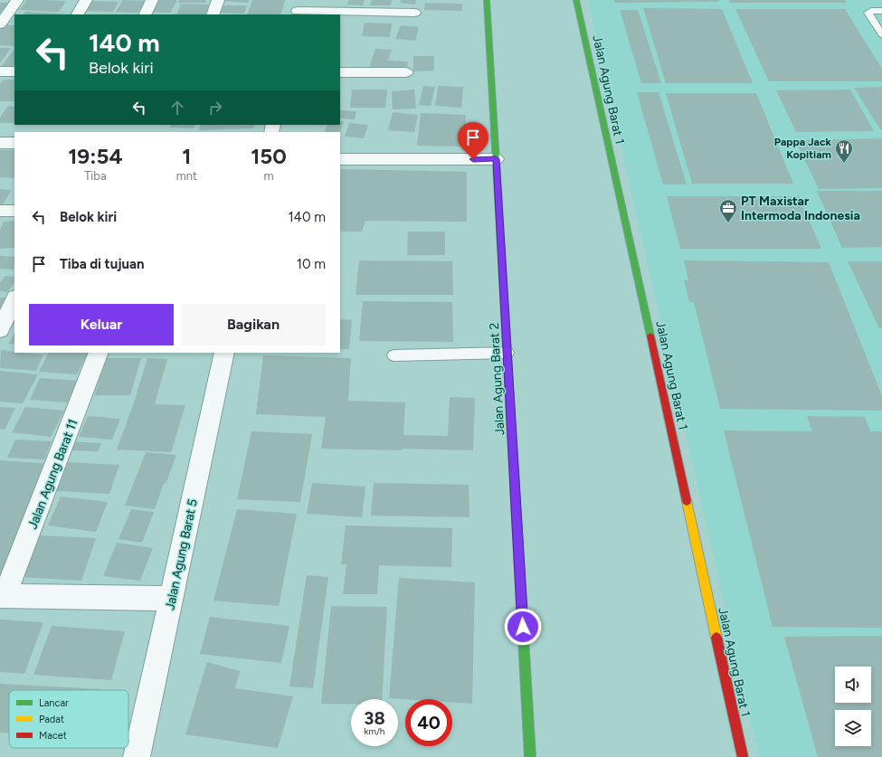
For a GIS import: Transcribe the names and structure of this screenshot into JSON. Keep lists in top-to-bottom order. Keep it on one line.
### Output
{"streets":{"street":["Jalan Agung Barat 1","Jalan Agung Barat 2","Jalan Agung Barat 11","Jalan Agung Barat 5"]},"places":{"restaurant":["Pappa Jack Kopitiam"],"office":["PT Maxistar Intermoda Indonesia"]},"legend":["Lancar","Padat","Macet"],"page":{"turn":["140 m","Belok kiri"],"eta":["19:54","Tiba","1","mnt","150","m"],"list":[{"name":"Belok kiri","value":"140 m"},{"name":"Tiba di tujuan","value":"10 m"}],"buttons":["Keluar","Bagikan"],"speed":"38 km/h","limit":"40"}}
